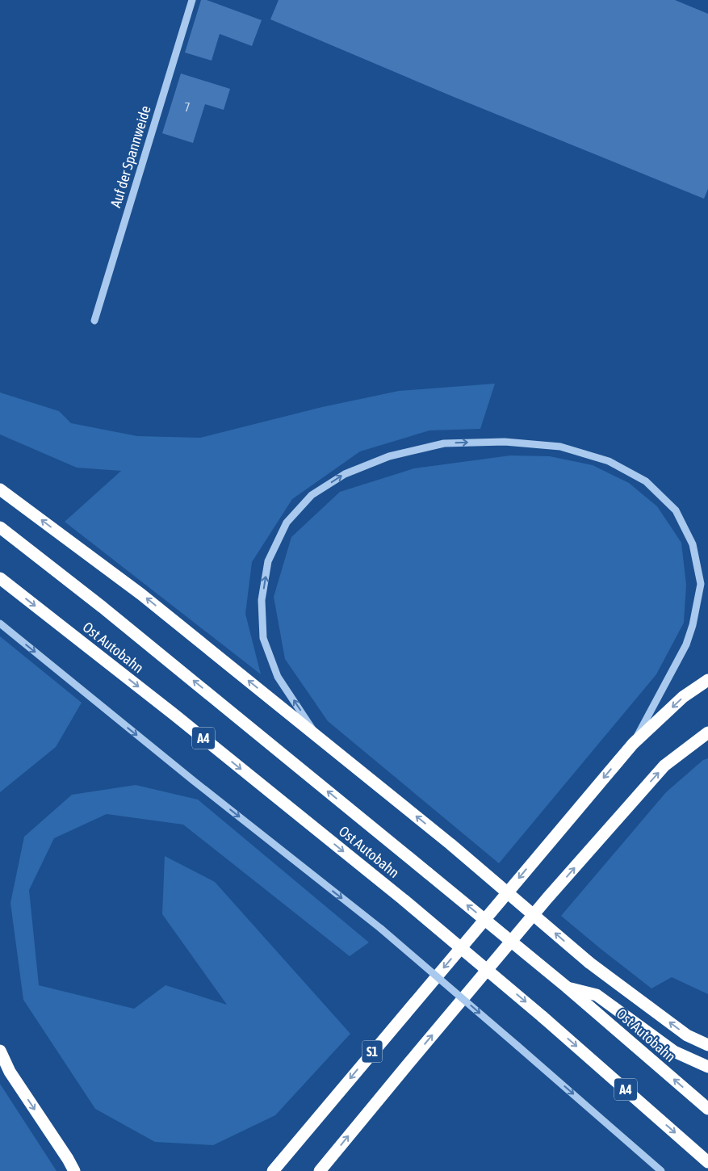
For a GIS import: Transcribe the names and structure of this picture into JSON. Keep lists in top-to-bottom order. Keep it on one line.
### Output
{"streets":{"highway":["Ost Autobahn","A4","S1"],"street":["Auf der Spannweide"]},"house_numbers":["7"]}
